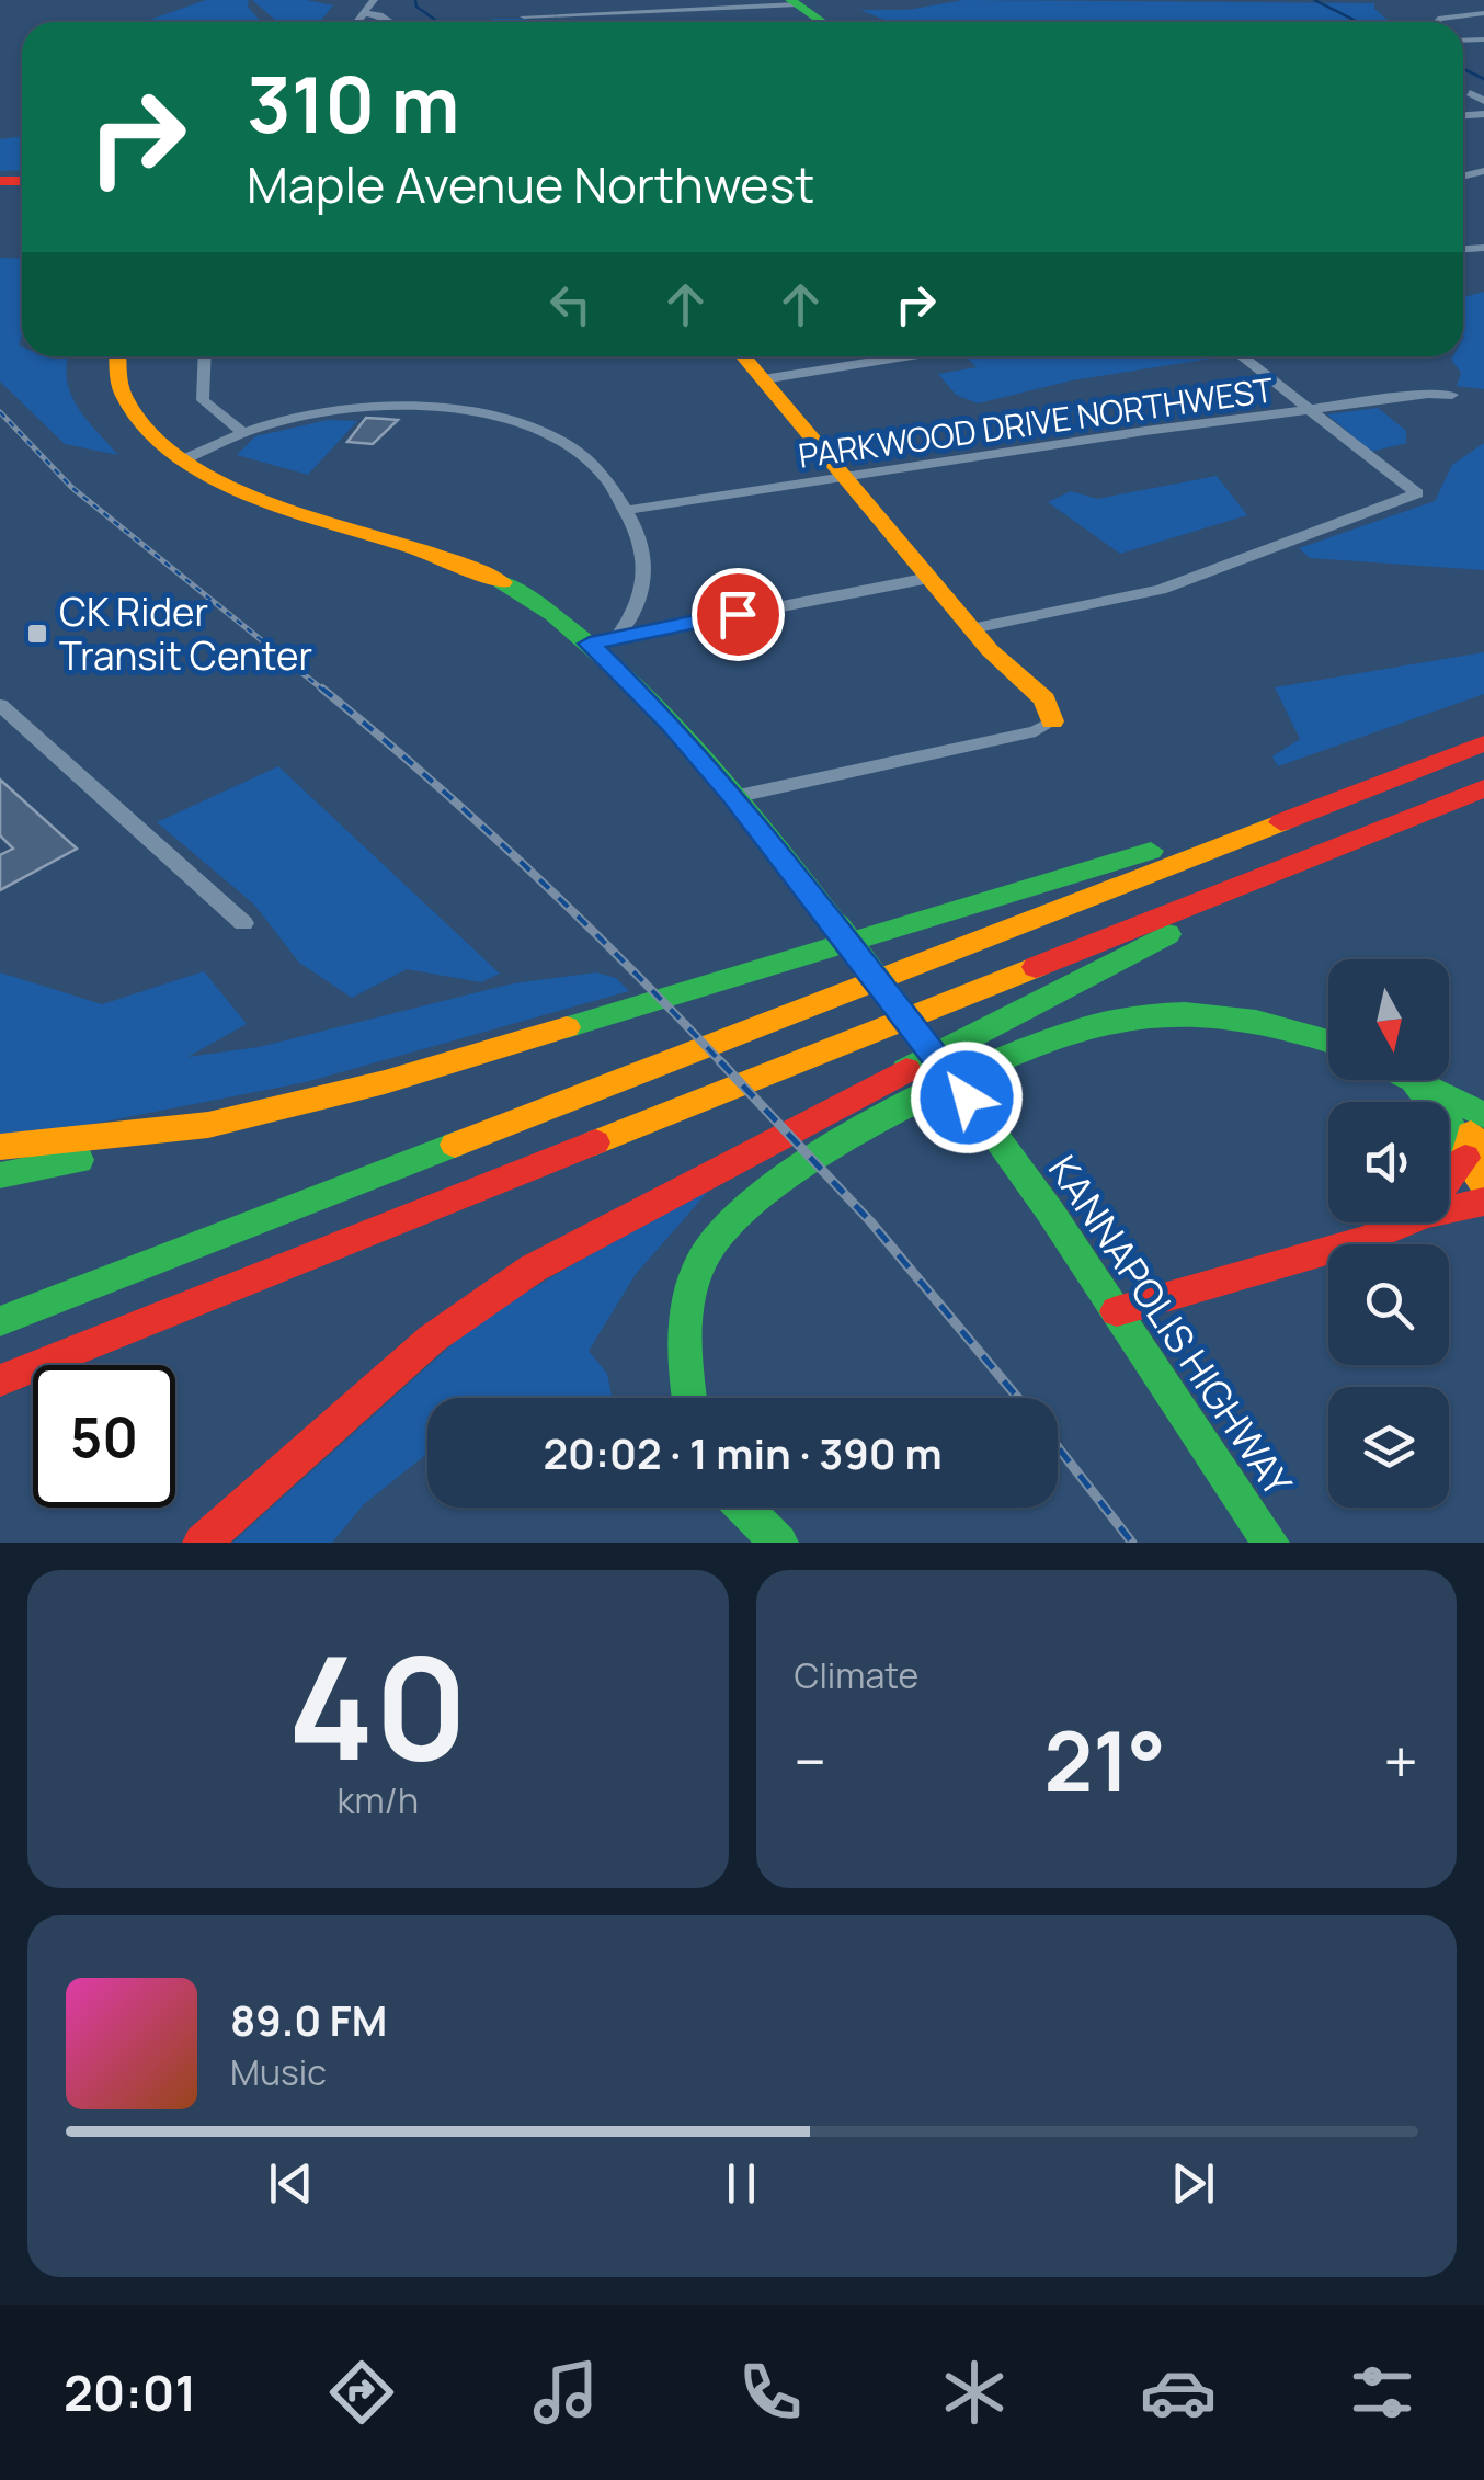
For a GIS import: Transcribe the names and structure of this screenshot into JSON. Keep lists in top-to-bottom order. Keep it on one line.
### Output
{"streets":{"main road":["KANNAPOLIS HIGHWAY"],"street":["PARKWOOD DRIVE NORTHWEST"]},"places":{"transit":["CK Rider Transit Center"]},"north":"bottom","page":{"turn":["310 m","Maple Avenue Northwest"],"limit":"50","trip":"20:02 · 1 min · 390 m","tile":[["40","km/h"],"Climate"],"heat":["−","21°","+"],"song":["89.0 FM","Music"],"tabs":"20:01"}}
